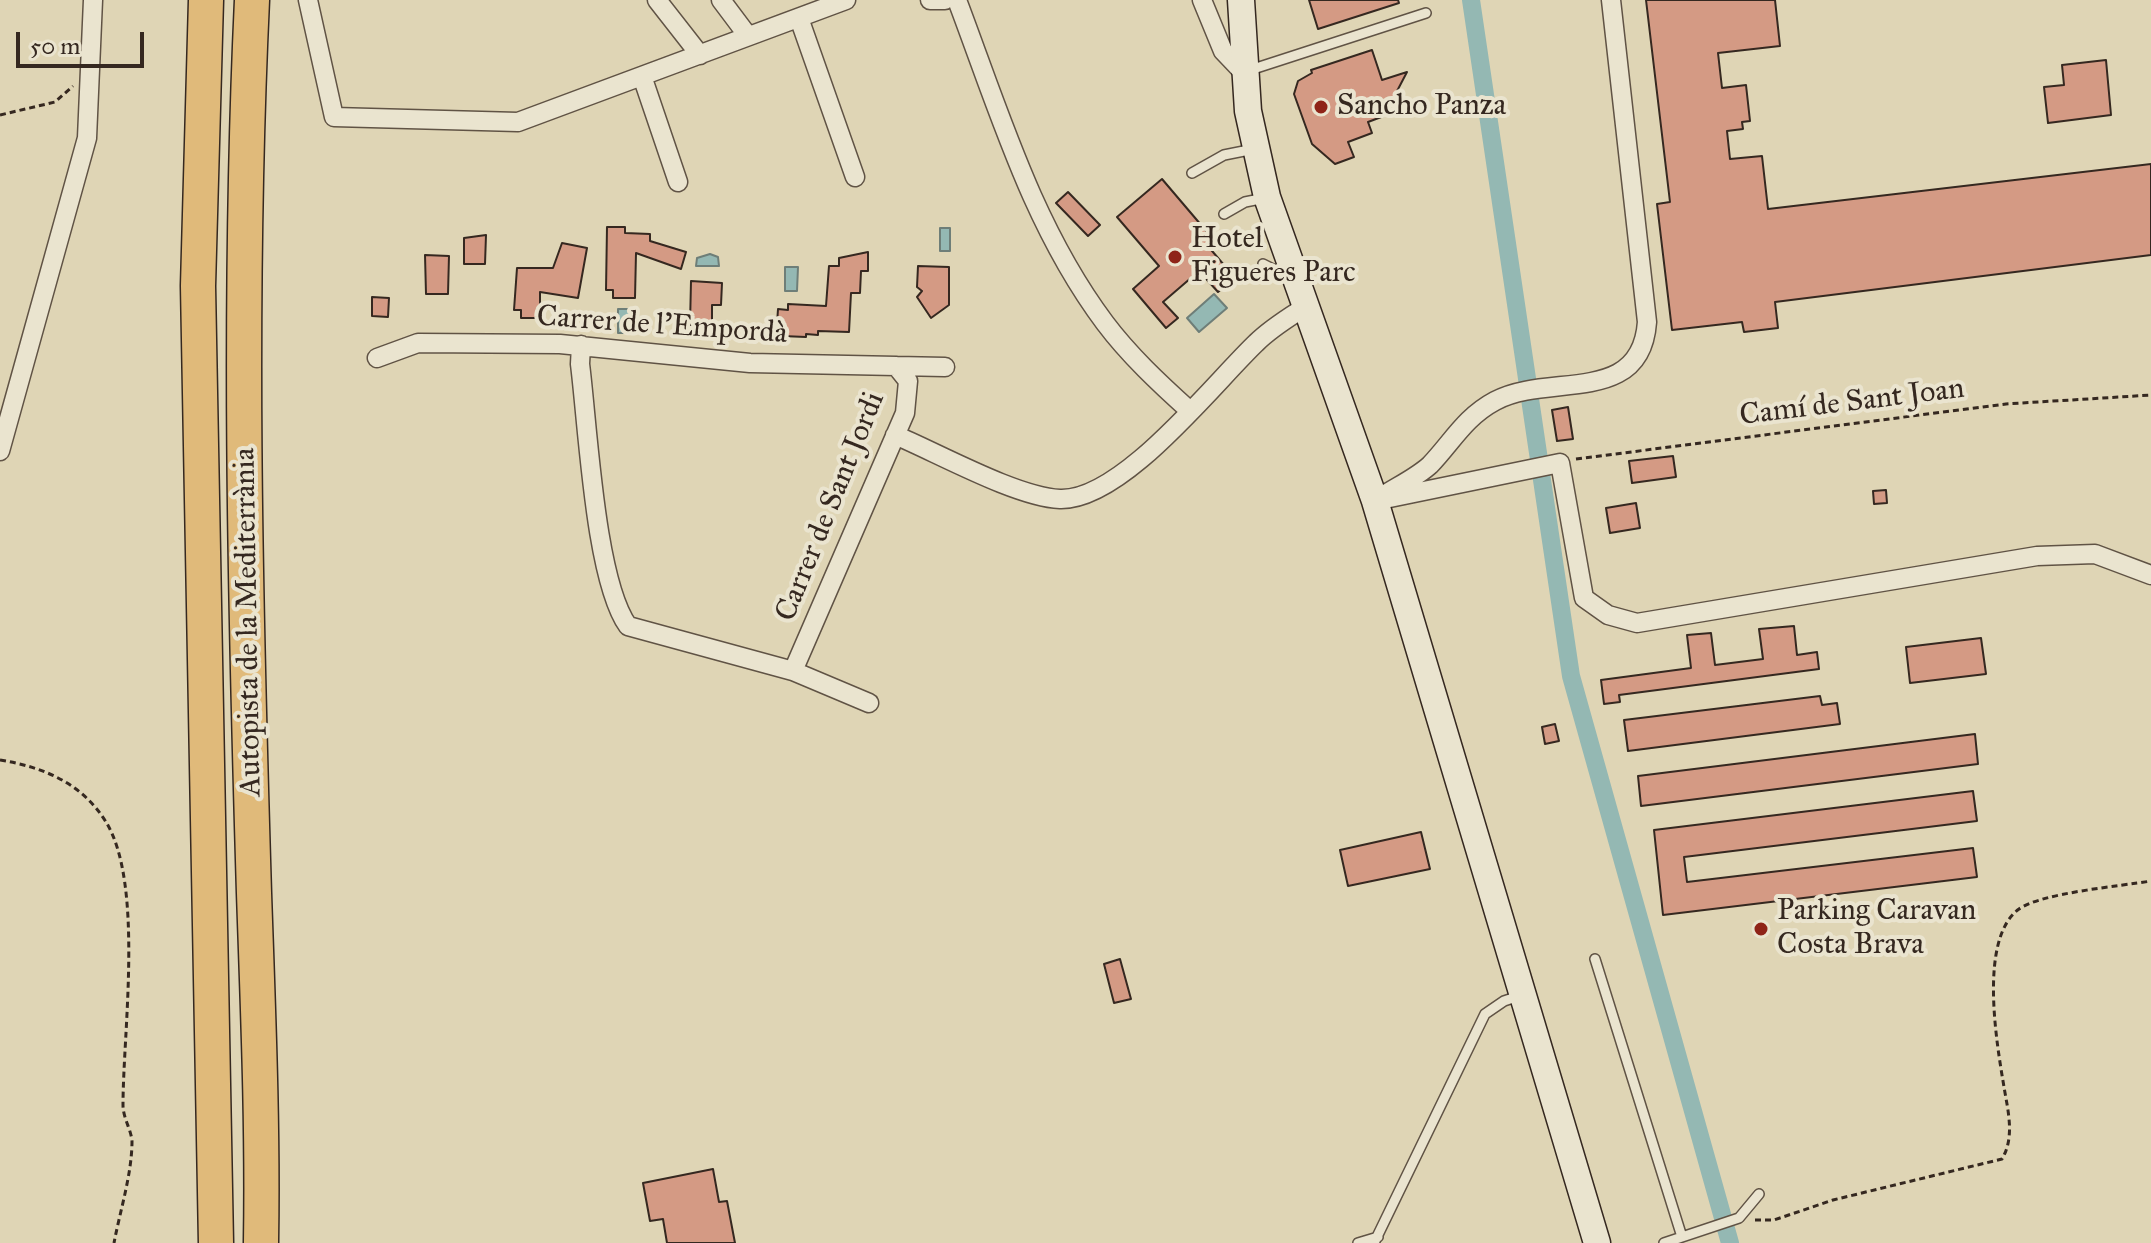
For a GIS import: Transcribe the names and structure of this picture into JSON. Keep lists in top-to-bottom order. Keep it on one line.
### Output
{"streets":{"highway":["Autopista de la Mediterrània"],"street":["Carrer de l'Empordà","Carrer de Sant Jordi"],"path":["Camí de Sant Joan"]},"crossings":[["Carrer de l'Empordà","Carrer de Sant Jordi"]],"places":["Sancho Panza","Hotel Figueres Parc","Parking Caravan Costa Brava"],"scale_bar":"50 m"}
